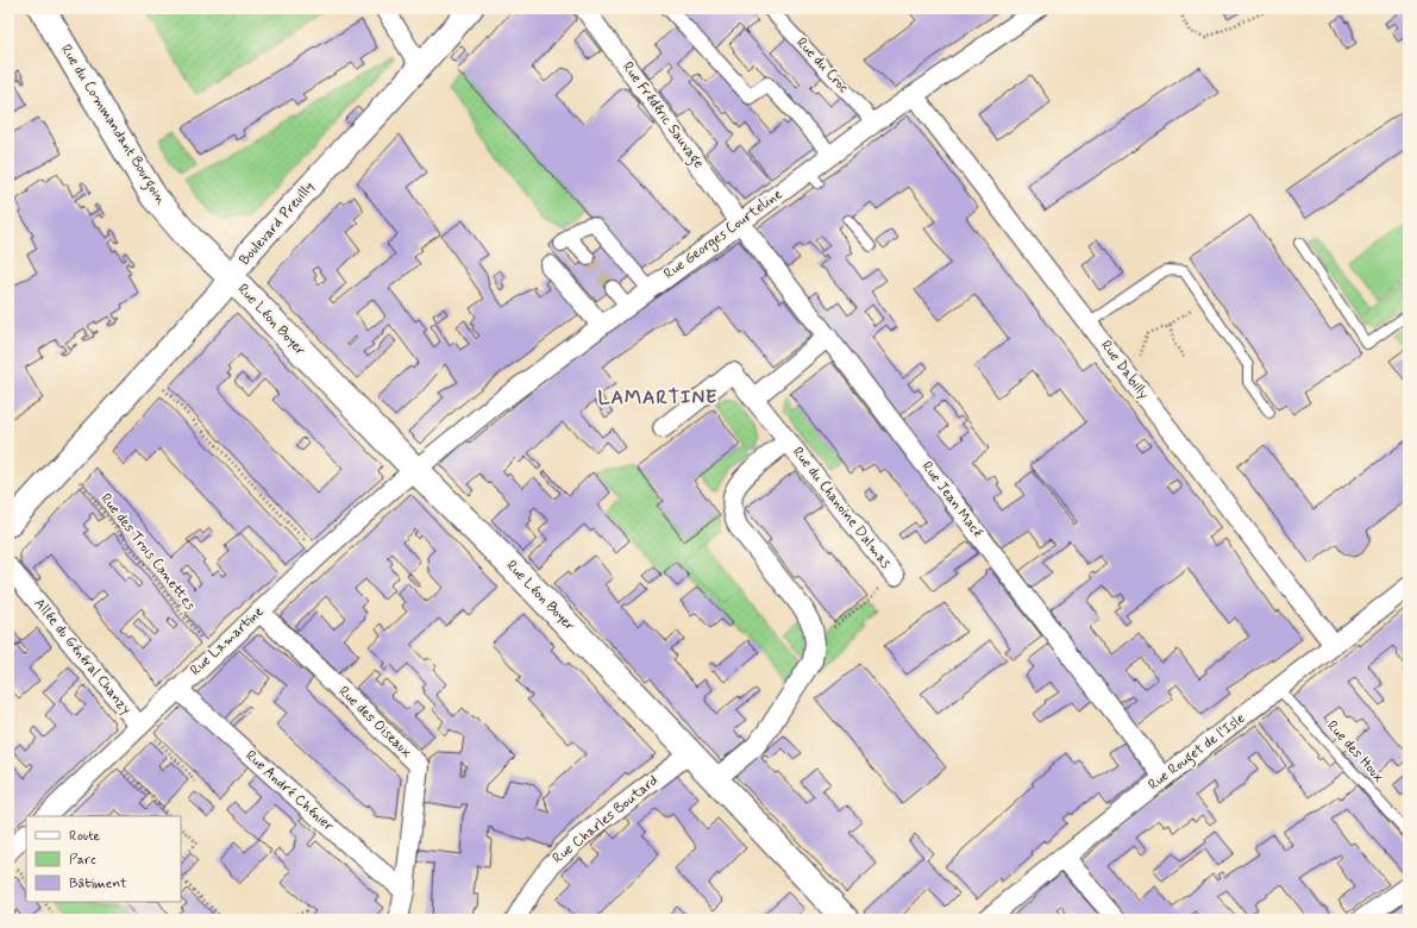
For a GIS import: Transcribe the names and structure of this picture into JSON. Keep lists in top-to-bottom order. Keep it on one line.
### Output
{"streets":{"main road":["Rue du Commandant Bourgoin","Rue Léon Boyer"],"street":["Rue du Croc","Rue Frédéric Sauvage","Boulevard Preuilly","Rue Georges Courteline","Rue Dabilly","Rue Jean Macé","Rue du Chanoine Dalmas","Rue Lamartine","Allée du Général Chanzy","Rue des Oiseaux","Rue Rouget de l'Isle","Rue André Chénier","Rue Charles Boutard"],"lane":["Rue des Houx"],"path":["Rue des Trois Canettes"]},"crossings":[["Rue du Croc","Rue Georges Courteline"],["Rue Frédéric Sauvage","Rue Georges Courteline"],["Rue Frédéric Sauvage","Rue Jean Macé"],["Rue du Commandant Bourgoin","Boulevard Preuilly"],["Rue du Commandant Bourgoin","Rue Léon Boyer"],["Boulevard Preuilly","Rue Léon Boyer"],["Boulevard Preuilly","Rue des Trois Canettes"],["Rue Georges Courteline","Rue Léon Boyer"],["Rue Georges Courteline","Rue Dabilly"],["Rue Georges Courteline","Rue Jean Macé"],["Rue Georges Courteline","Rue Lamartine"],["Rue Léon Boyer","Rue Lamartine"],["Rue Léon Boyer","Rue Charles Boutard"],["Rue Dabilly","Rue Rouget de l'Isle"],["Rue Jean Macé","Rue Rouget de l'Isle"],["Rue des Trois Canettes","Rue Lamartine"],["Rue Lamartine","Allée du Général Chanzy"],["Rue Lamartine","Rue des Oiseaux"],["Rue Lamartine","Rue André Chénier"],["Rue des Oiseaux","Rue André Chénier"],["Rue Rouget de l'Isle","Rue des Houx"]],"districts":["LAMARTINE"],"legend":["Route","Parc","Bâtiment"]}
